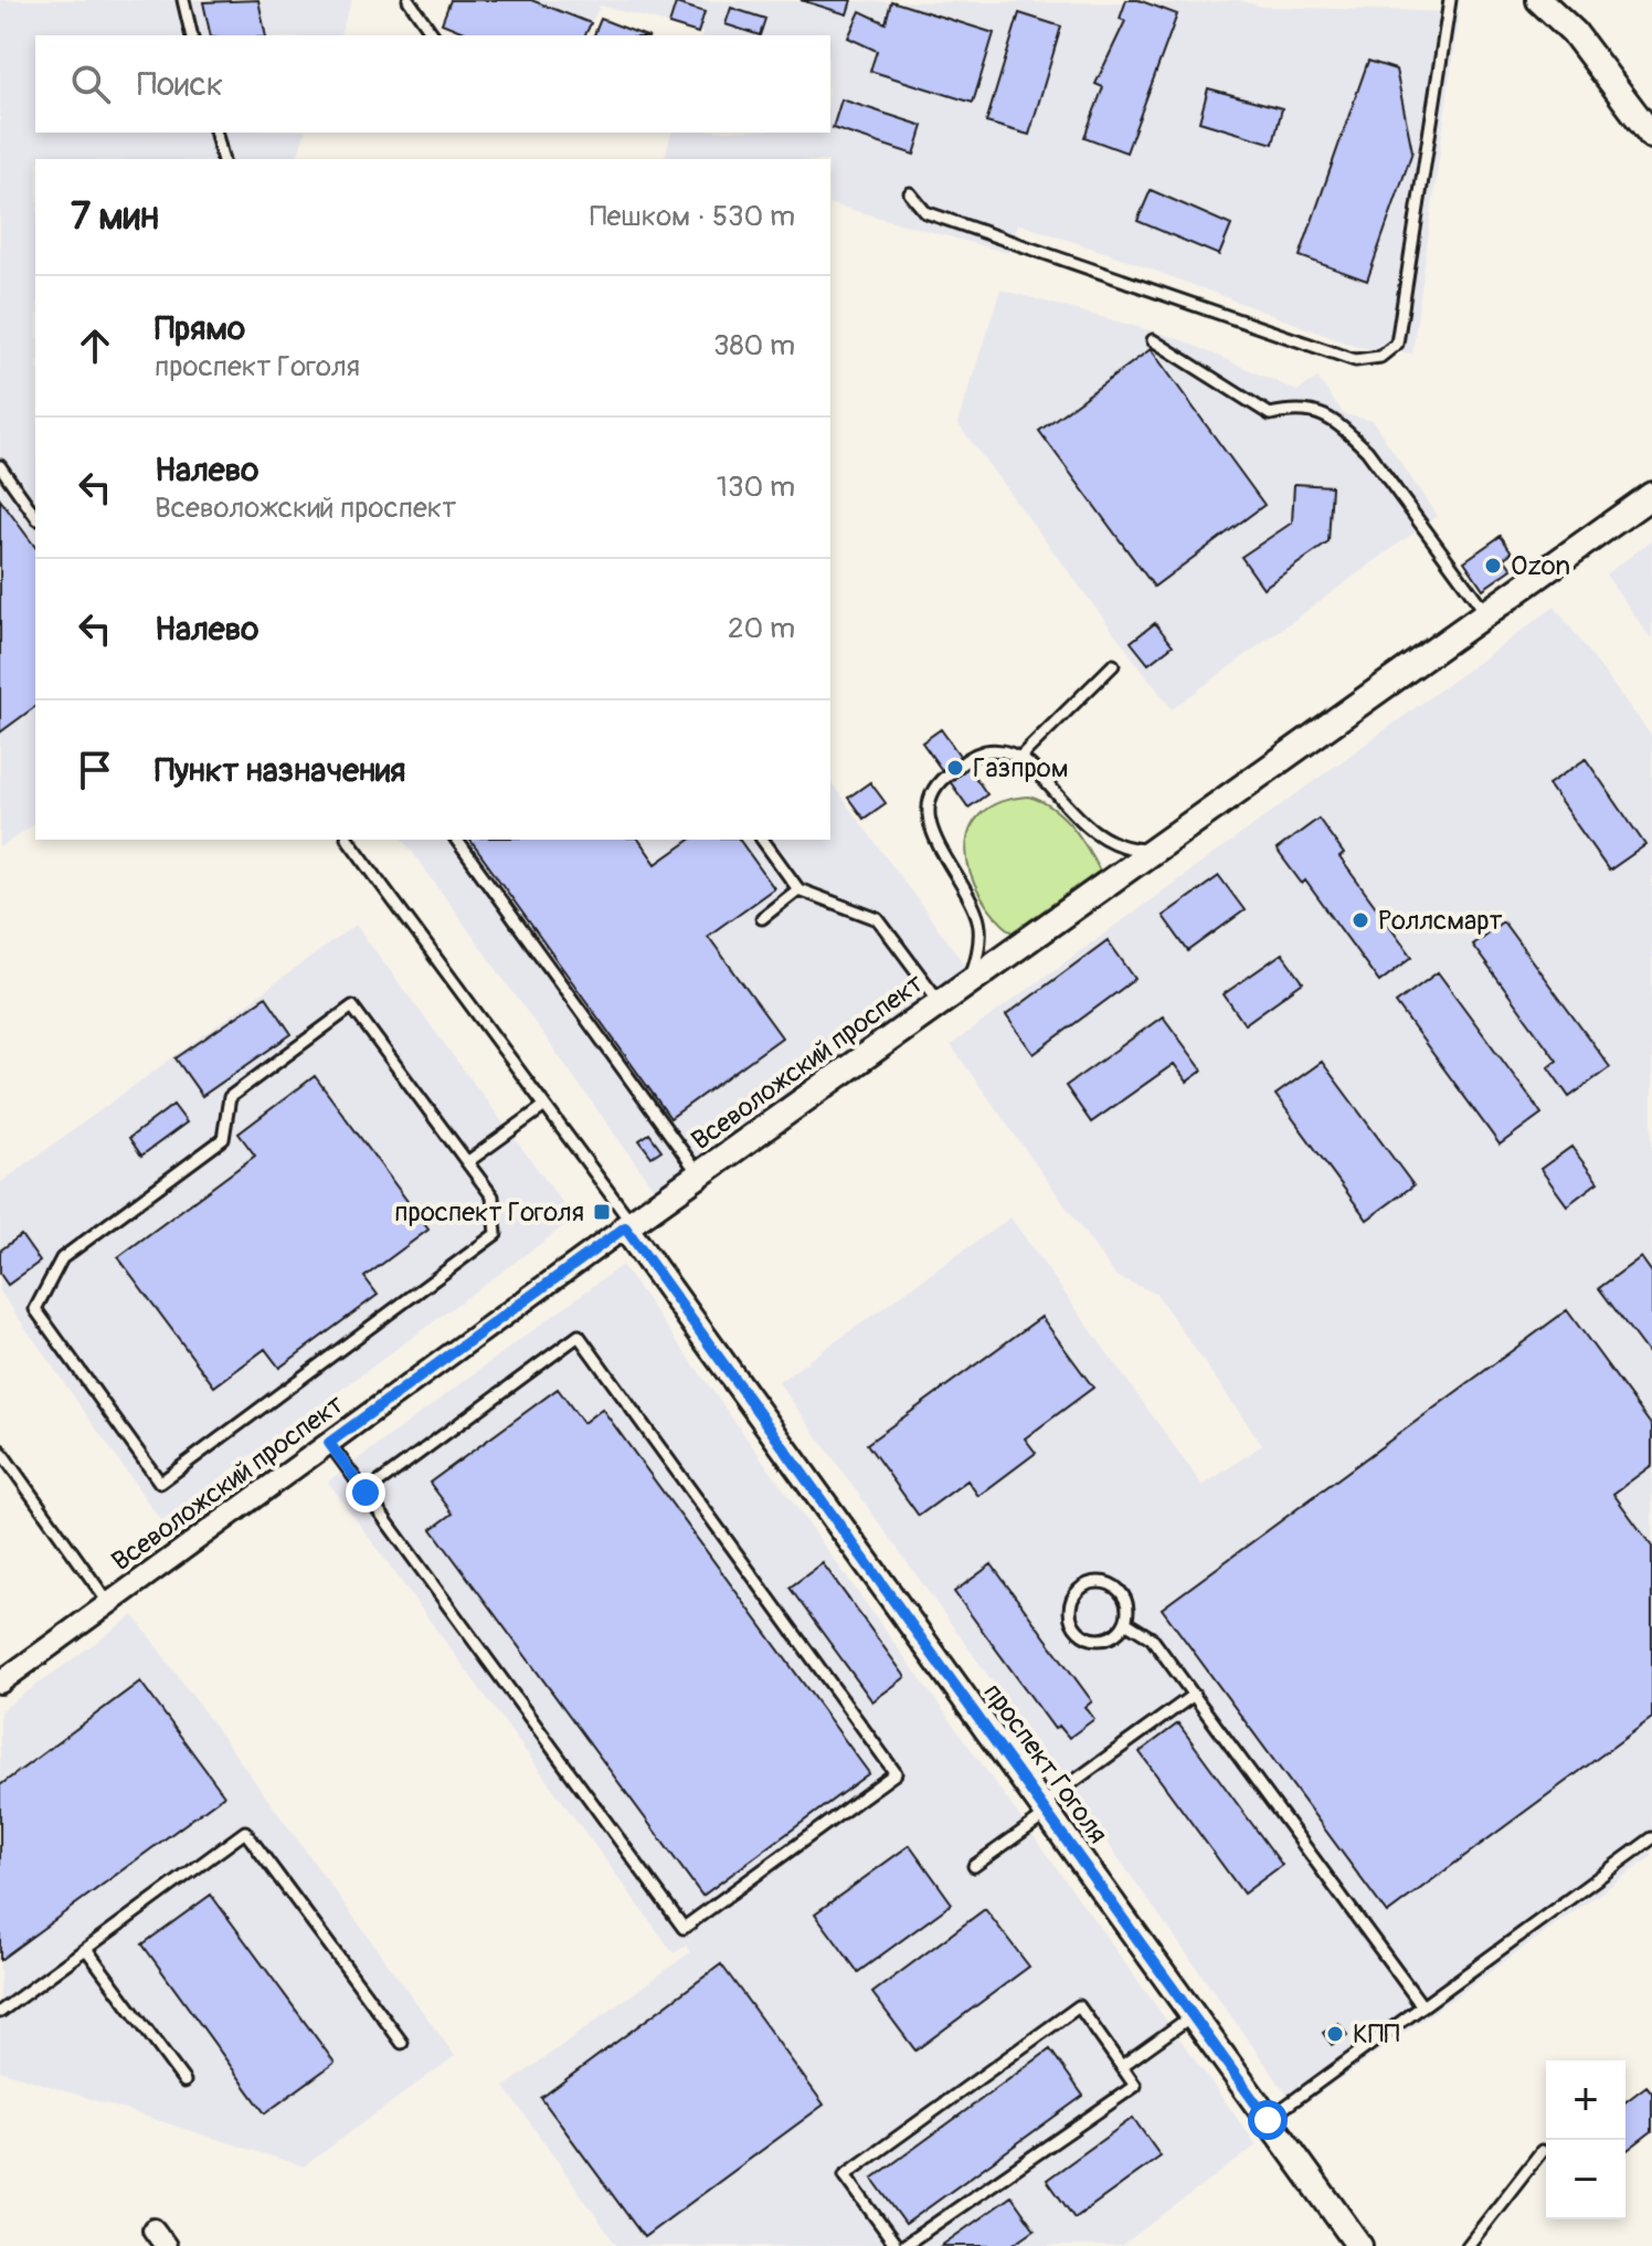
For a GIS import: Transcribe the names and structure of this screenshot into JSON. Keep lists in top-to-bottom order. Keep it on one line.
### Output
{"streets":{"street":["Всеволожский проспект","проспект Гоголя"]},"crossings":[["Всеволожский проспект","проспект Гоголя"]],"places":{"other":["Ozon","Газпром","Роллсмарт","КПП"],"transit":["проспект Гоголя"]},"page":{"search":"Поиск","heading":["7 мин","Пешком · 530 m"],"list":[["Прямо","проспект Гоголя","380 m"],["Налево","Всеволожский проспект","130 m"],["Налево","20 m"],"Пункт назначения"],"map_buttons":["+","−"]}}
